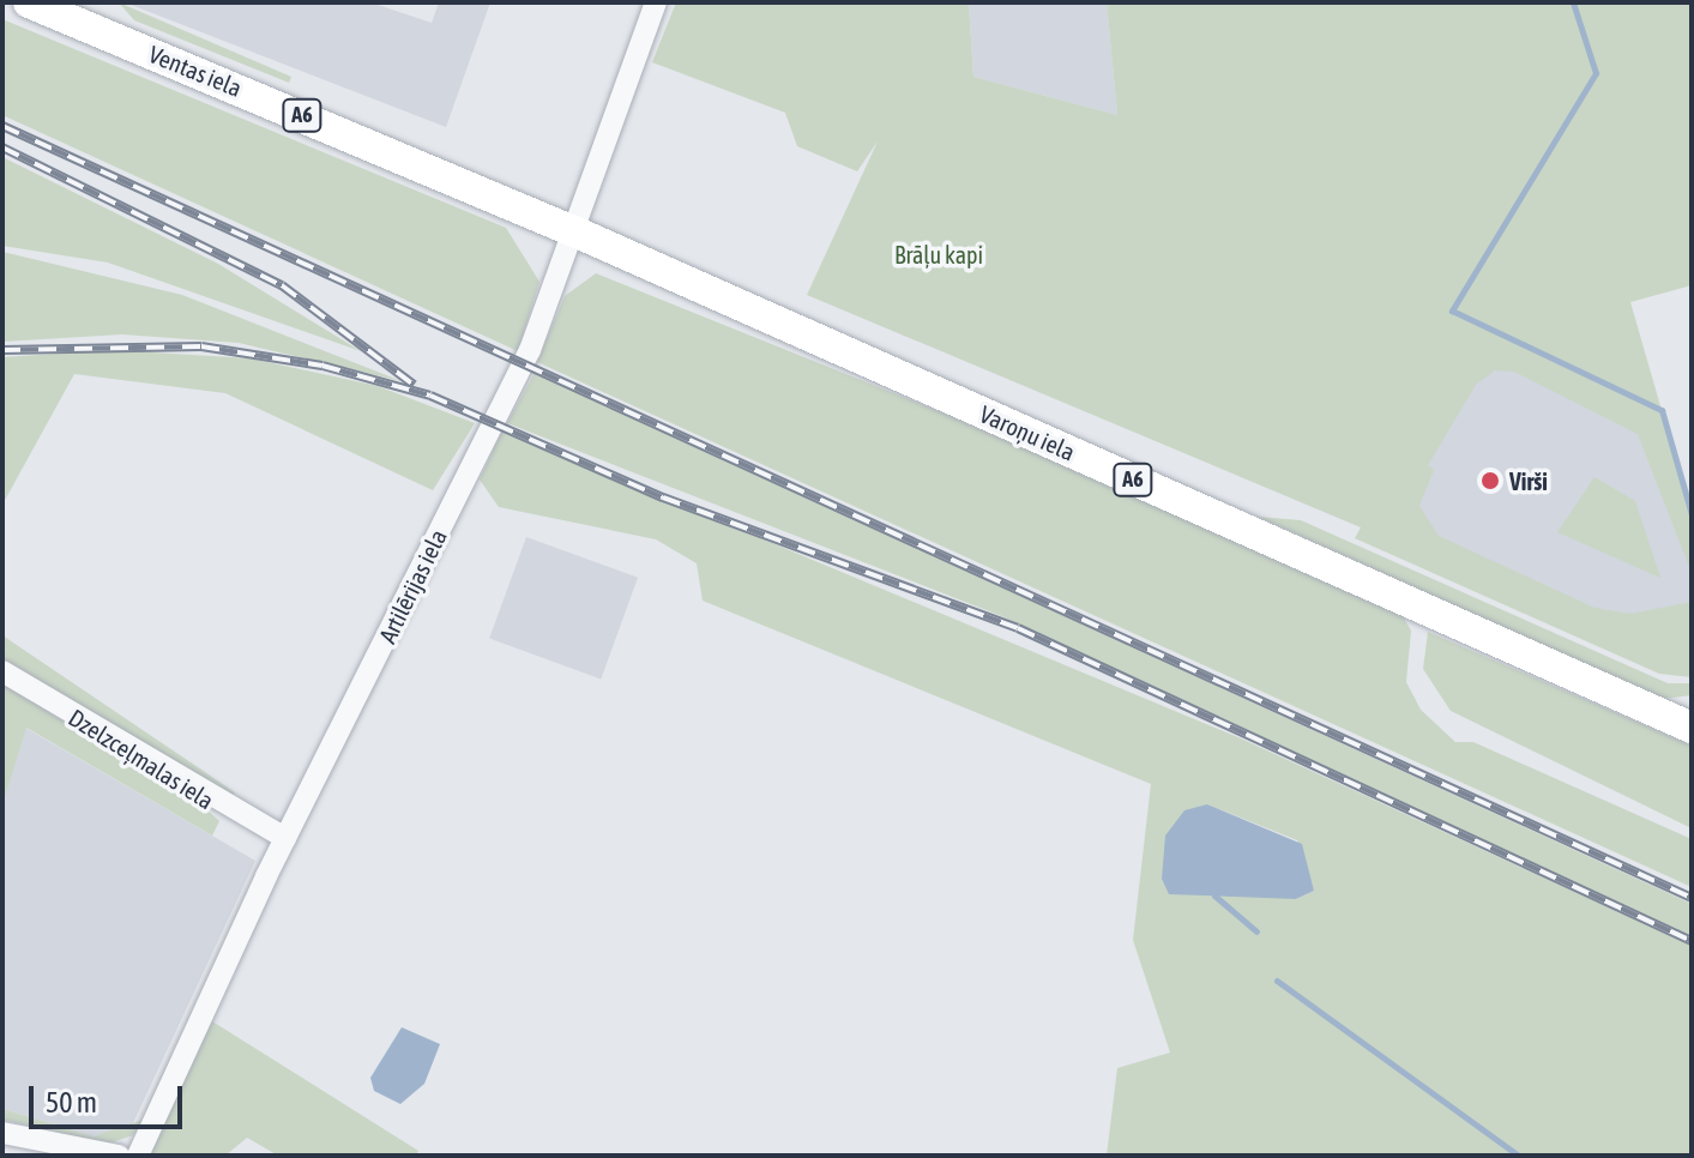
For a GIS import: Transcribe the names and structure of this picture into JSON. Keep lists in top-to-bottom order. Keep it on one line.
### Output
{"streets":{"highway":["Ventas iela","A6","Varoņu iela"],"street":["Artilērijas iela","Dzelzceļmalas iela"]},"crossings":[["Ventas iela","Varoņu iela"],["Ventas iela","Artilērijas iela"],["Varoņu iela","Artilērijas iela"],["Artilērijas iela","Dzelzceļmalas iela"]],"parks":["Brāļu kapi"],"places":["Virši"],"scale_bar":"50 m"}
